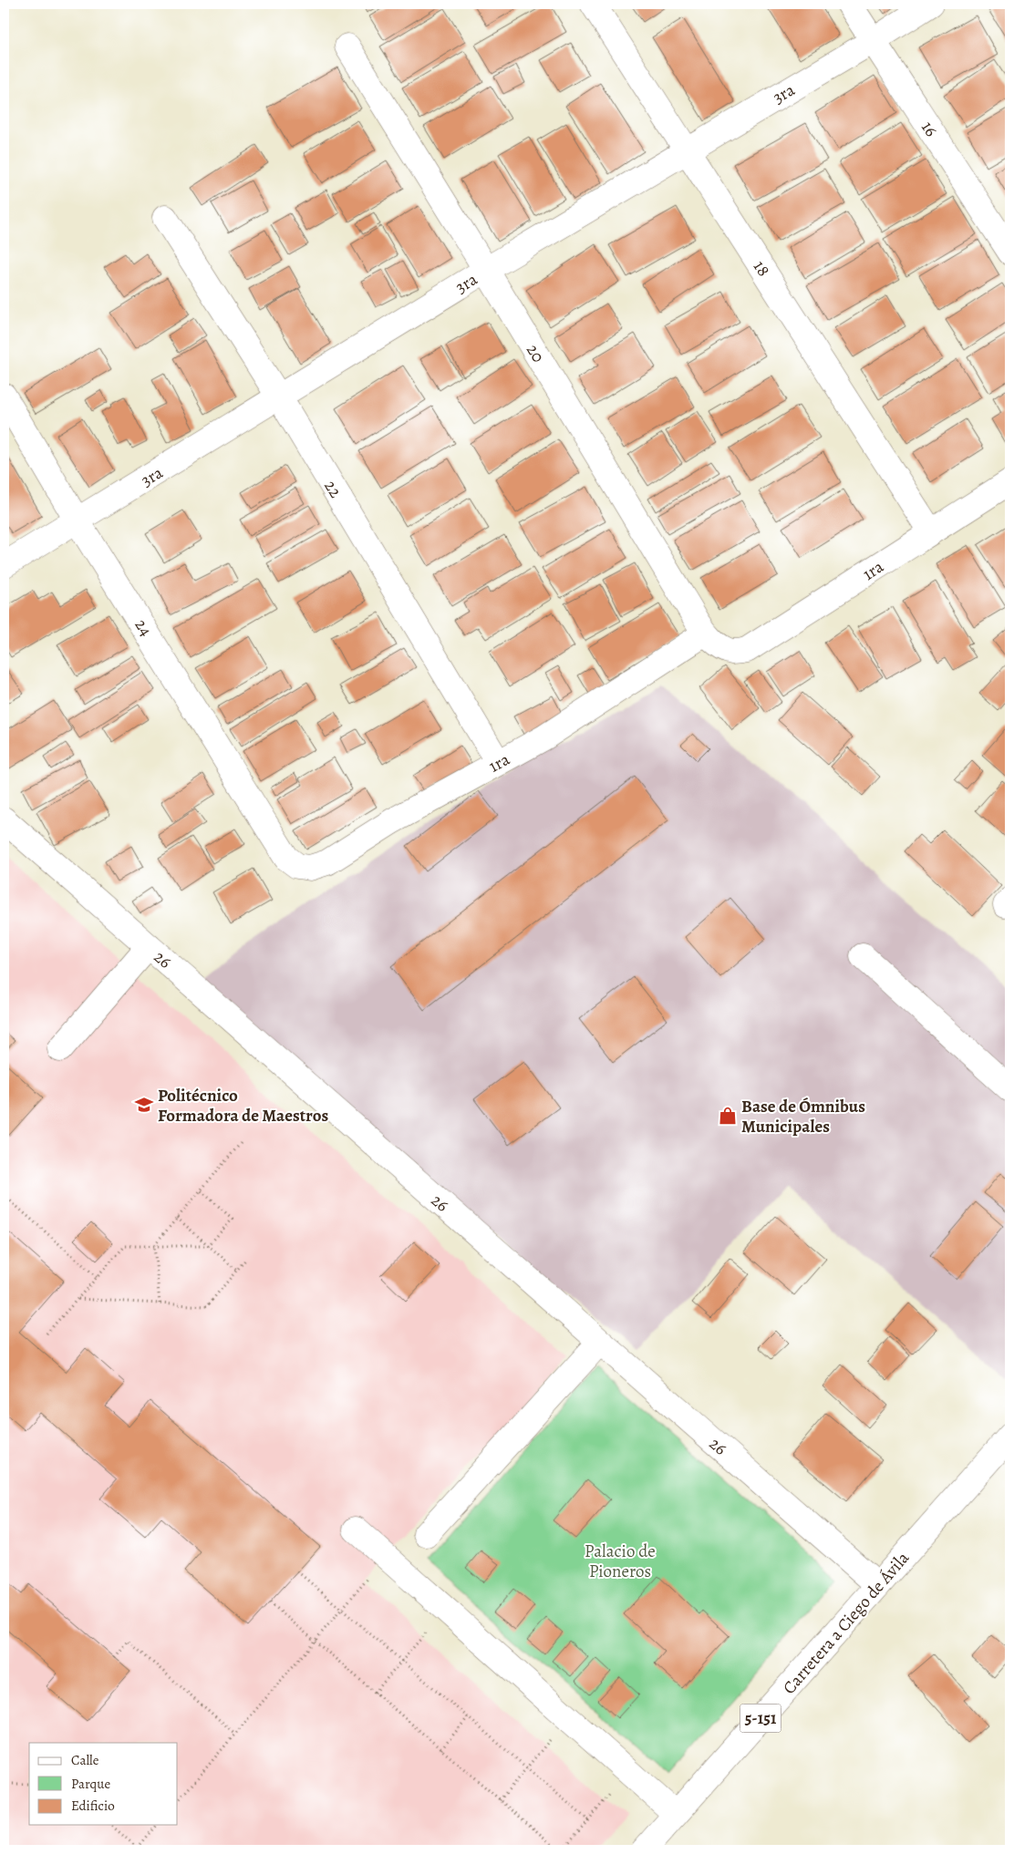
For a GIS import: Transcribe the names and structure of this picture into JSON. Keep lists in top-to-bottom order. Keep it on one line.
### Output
{"streets":{"street":["3ra","16","18","20","22","1ra","24","26","Carretera a Ciego de Ávila","5-151"]},"crossings":[["3ra","16"],["3ra","18"],["3ra","20"],["3ra","22"],["3ra","24"],["18","1ra"],["20","1ra"],["22","1ra"],["1ra","24"],["26","Carretera a Ciego de Ávila"]],"parks":["Palacio de Pioneros"],"places":{"school or university":["Politécnico Formadora de Maestros"],"shop":["Base de Ómnibus Municipales"]},"legend":["Calle","Parque","Edificio"]}
